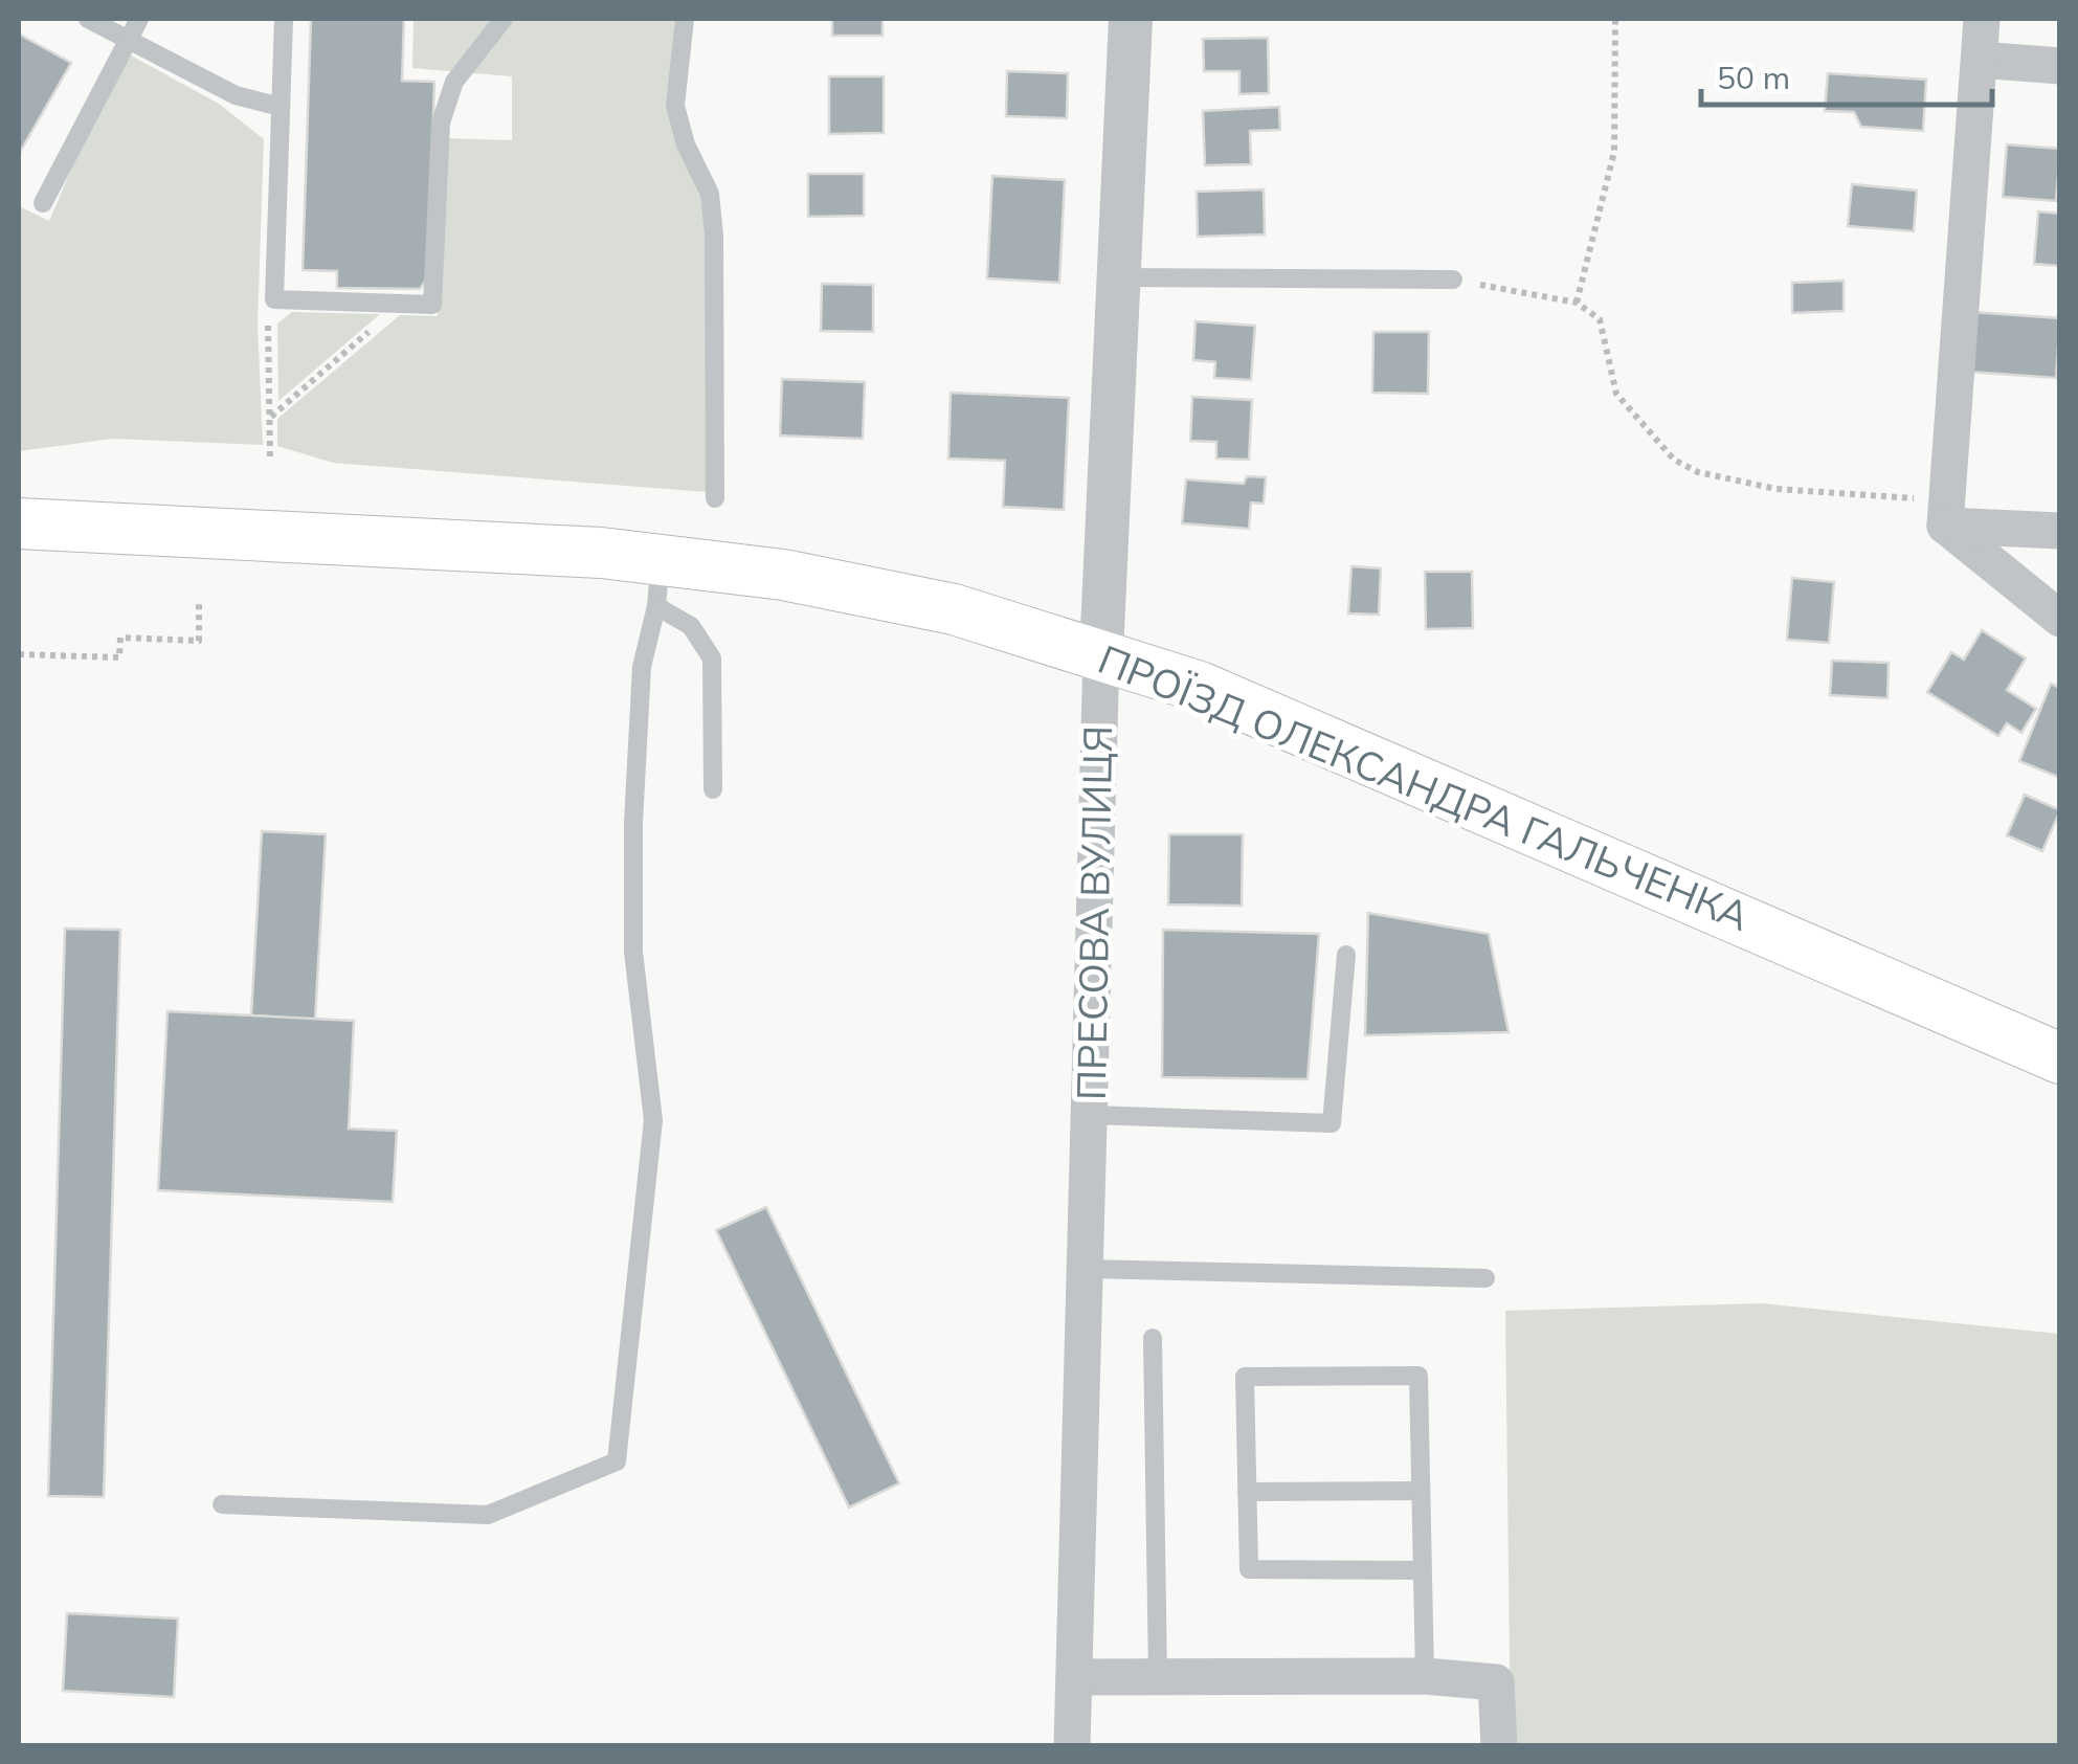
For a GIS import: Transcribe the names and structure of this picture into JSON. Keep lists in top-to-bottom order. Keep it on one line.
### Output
{"streets":{"main road":["ПРОЇЗД ОЛЕКСАНДРА ГАЛЬЧЕНКА"],"street":["ПРЕСОВА ВУЛИЦЯ"]},"crossings":[["ПРОЇЗД ОЛЕКСАНДРА ГАЛЬЧЕНКА","ПРЕСОВА ВУЛИЦЯ"]],"scale_bar":"50 m"}
